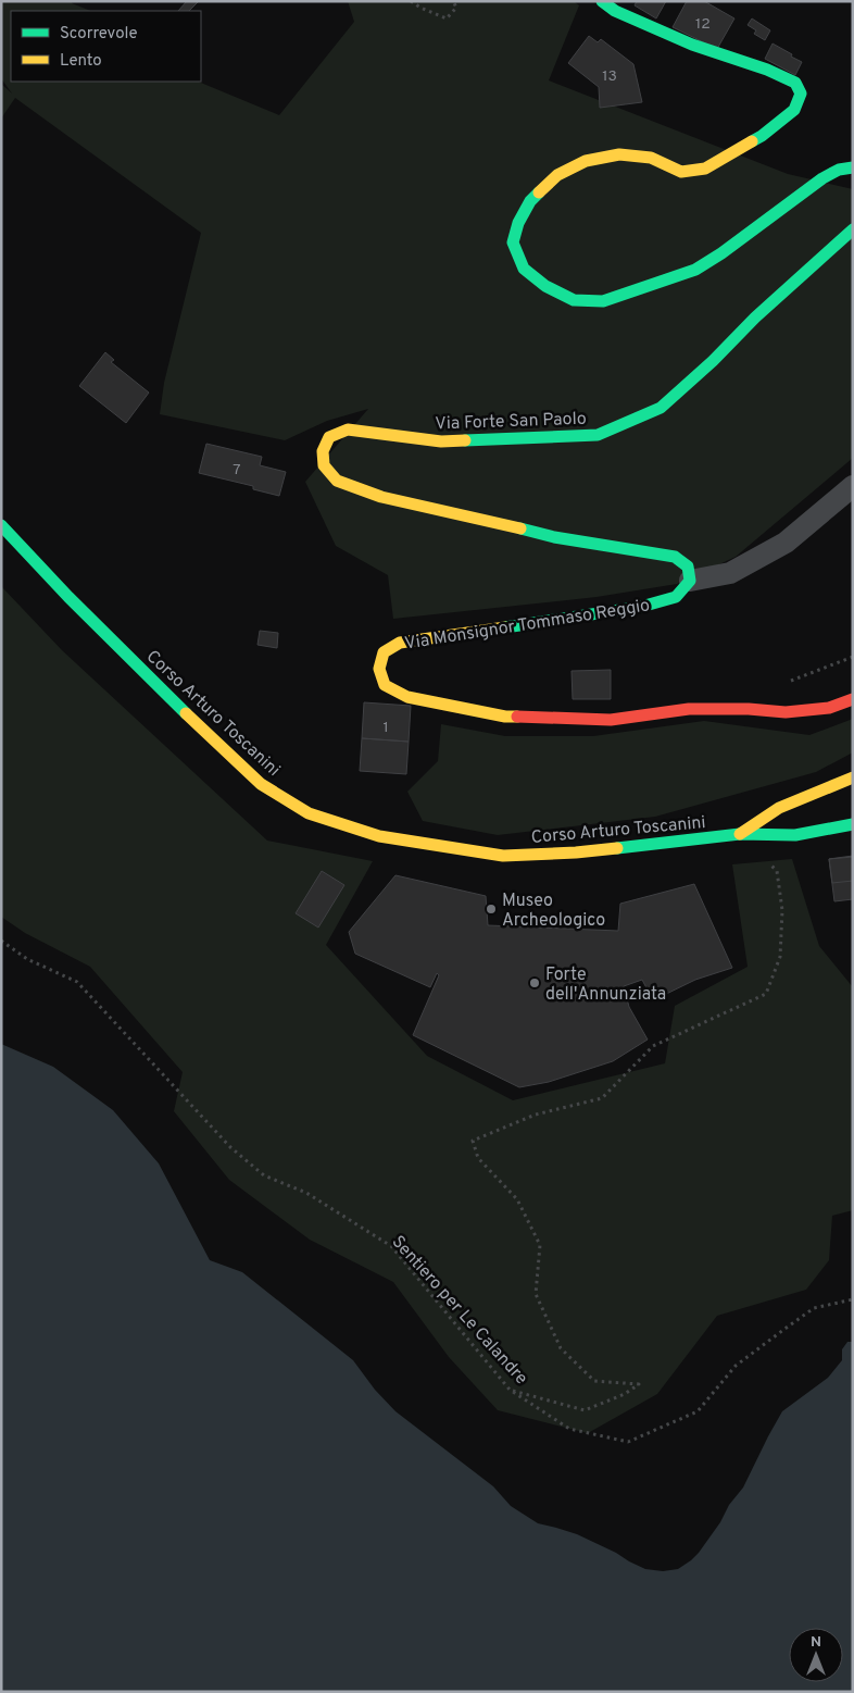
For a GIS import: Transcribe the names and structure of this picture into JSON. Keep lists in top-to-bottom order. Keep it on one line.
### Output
{"streets":{"street":["Via Forte San Paolo","Via Monsignor Tommaso Reggio","Corso Arturo Toscanini"],"path":["Sentiero per Le Calandre"]},"crossings":[["Via Forte San Paolo","Via Monsignor Tommaso Reggio"]],"places":["Museo Archeologico","Forte dell'Annunziata"],"house_numbers":["12","13","7","1"],"legend":["Scorrevole","Lento"],"north":"top"}
